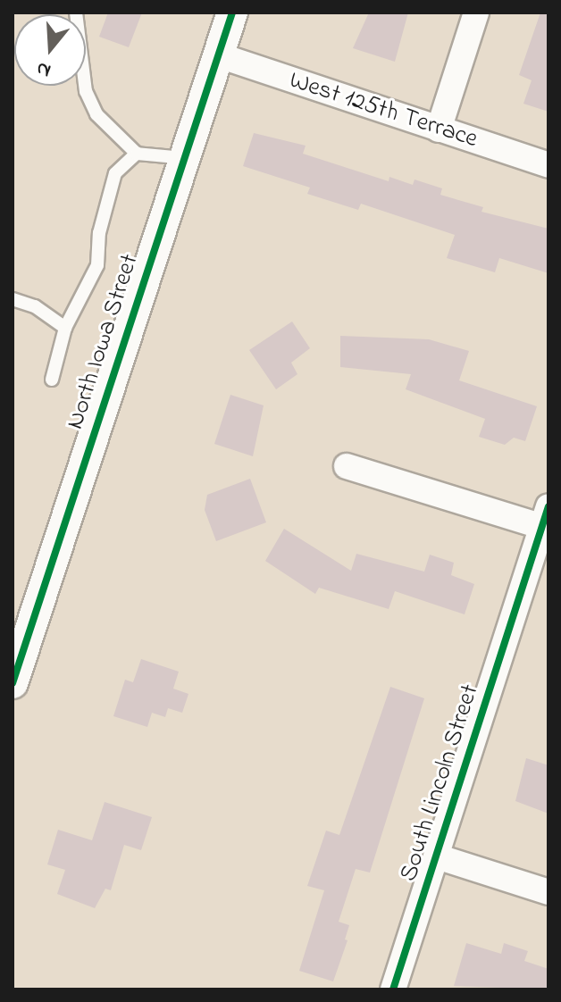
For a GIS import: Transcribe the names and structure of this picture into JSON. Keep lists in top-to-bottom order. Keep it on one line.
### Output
{"streets":{"street":["West 125th Terrace","North Iowa Street","South Lincoln Street"]},"crossings":[["West 125th Terrace","North Iowa Street"]],"north":"bottom"}
